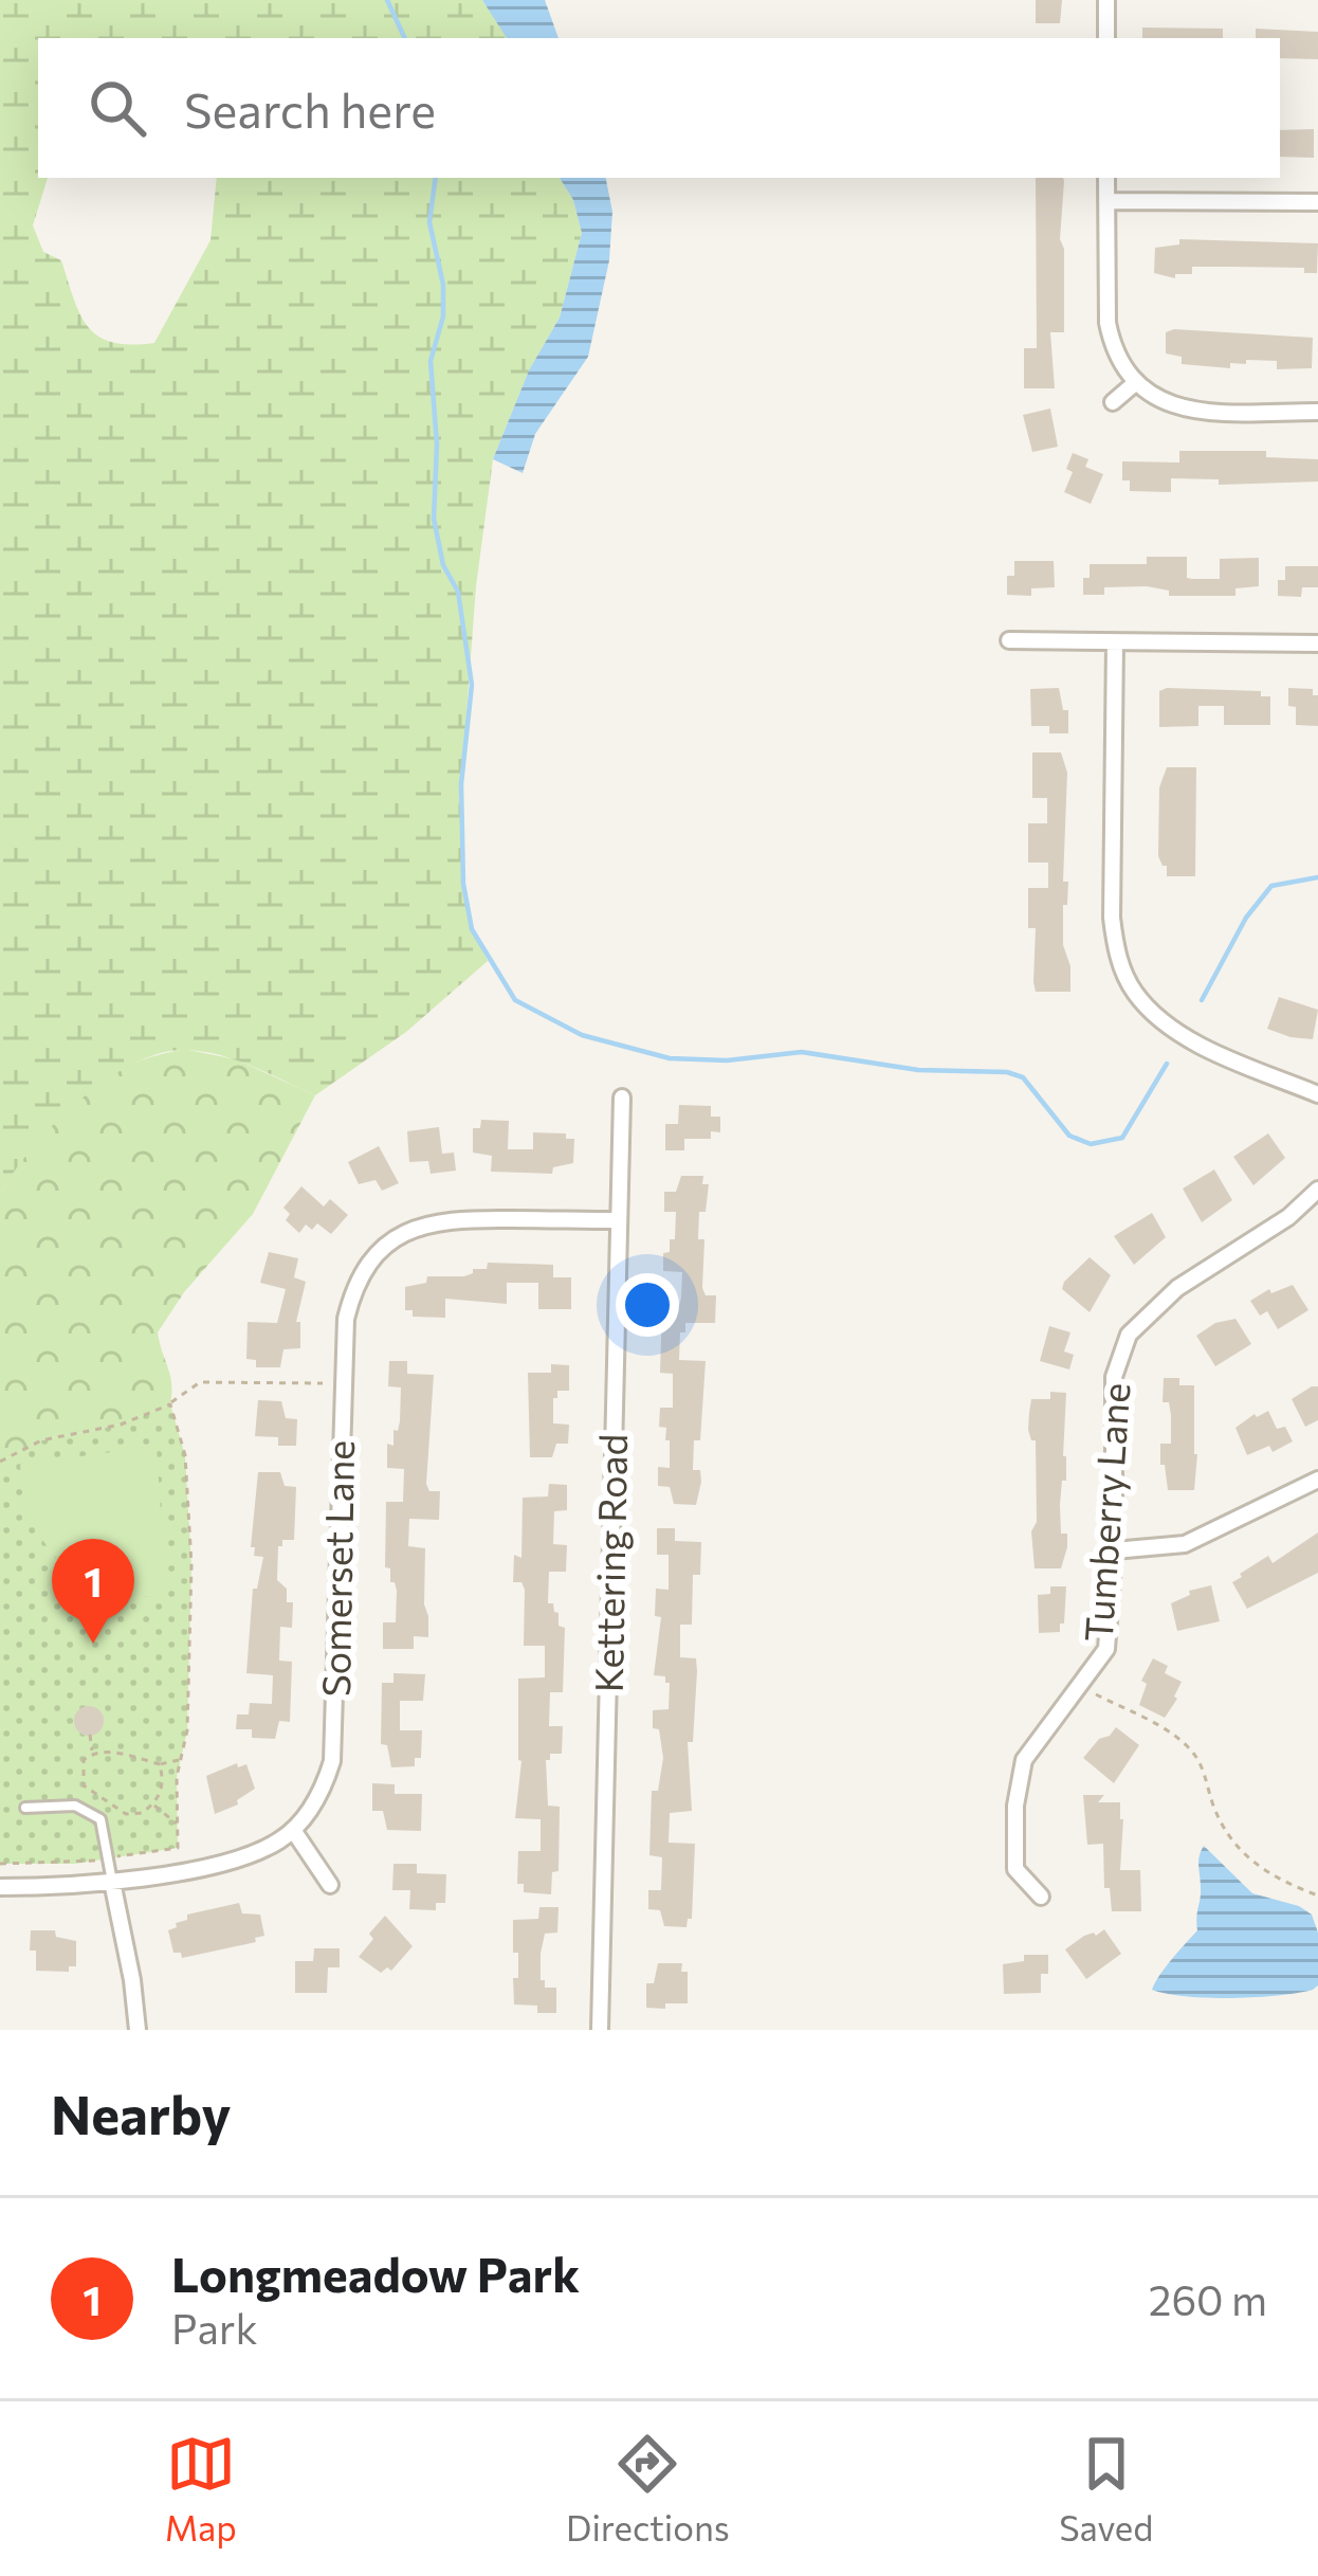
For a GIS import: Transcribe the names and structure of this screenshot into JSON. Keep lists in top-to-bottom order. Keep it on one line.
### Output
{"streets":{"street":["Tumberry Lane","Kettering Road","Somerset Lane"]},"crossings":[["Kettering Road","Somerset Lane"]],"page":{"search":"Search here","pins":"1","heading":"Nearby","list":[{"mark":"1","name":"Longmeadow Park","note":"Park","value":"260 m"}],"nav":["Map","Directions","Saved"]}}
